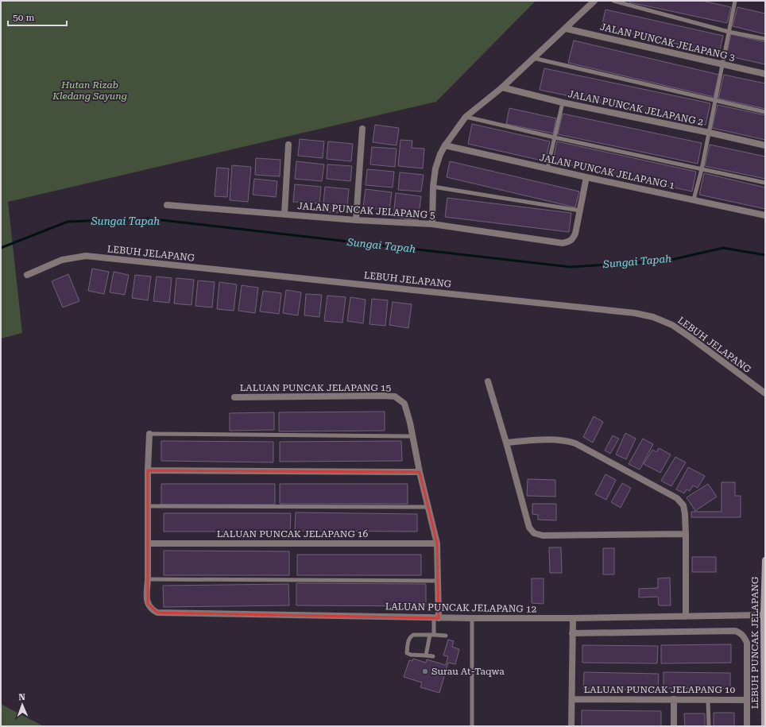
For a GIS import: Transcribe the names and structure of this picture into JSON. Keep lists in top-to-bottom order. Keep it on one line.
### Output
{"streets":{"street":["JALAN PUNCAK JELAPANG 3","JALAN PUNCAK JELAPANG 2","JALAN PUNCAK JELAPANG 1","JALAN PUNCAK JELAPANG 5","LEBUH JELAPANG","LALUAN PUNCAK JELAPANG 15","LALUAN PUNCAK JELAPANG 16","LALUAN PUNCAK JELAPANG 12","LEBUH PUNCAK JELAPANG","LALUAN PUNCAK JELAPANG 10"]},"crossings":[["LALUAN PUNCAK JELAPANG 15","LALUAN PUNCAK JELAPANG 16"],["LALUAN PUNCAK JELAPANG 15","LALUAN PUNCAK JELAPANG 12"],["LALUAN PUNCAK JELAPANG 12","LEBUH PUNCAK JELAPANG"]],"water":["Sungai Tapah"],"parks":["Hutan Rizab Kledang Sayung"],"places":["Surau At-Taqwa"],"scale_bar":"50 m","north":"top"}
